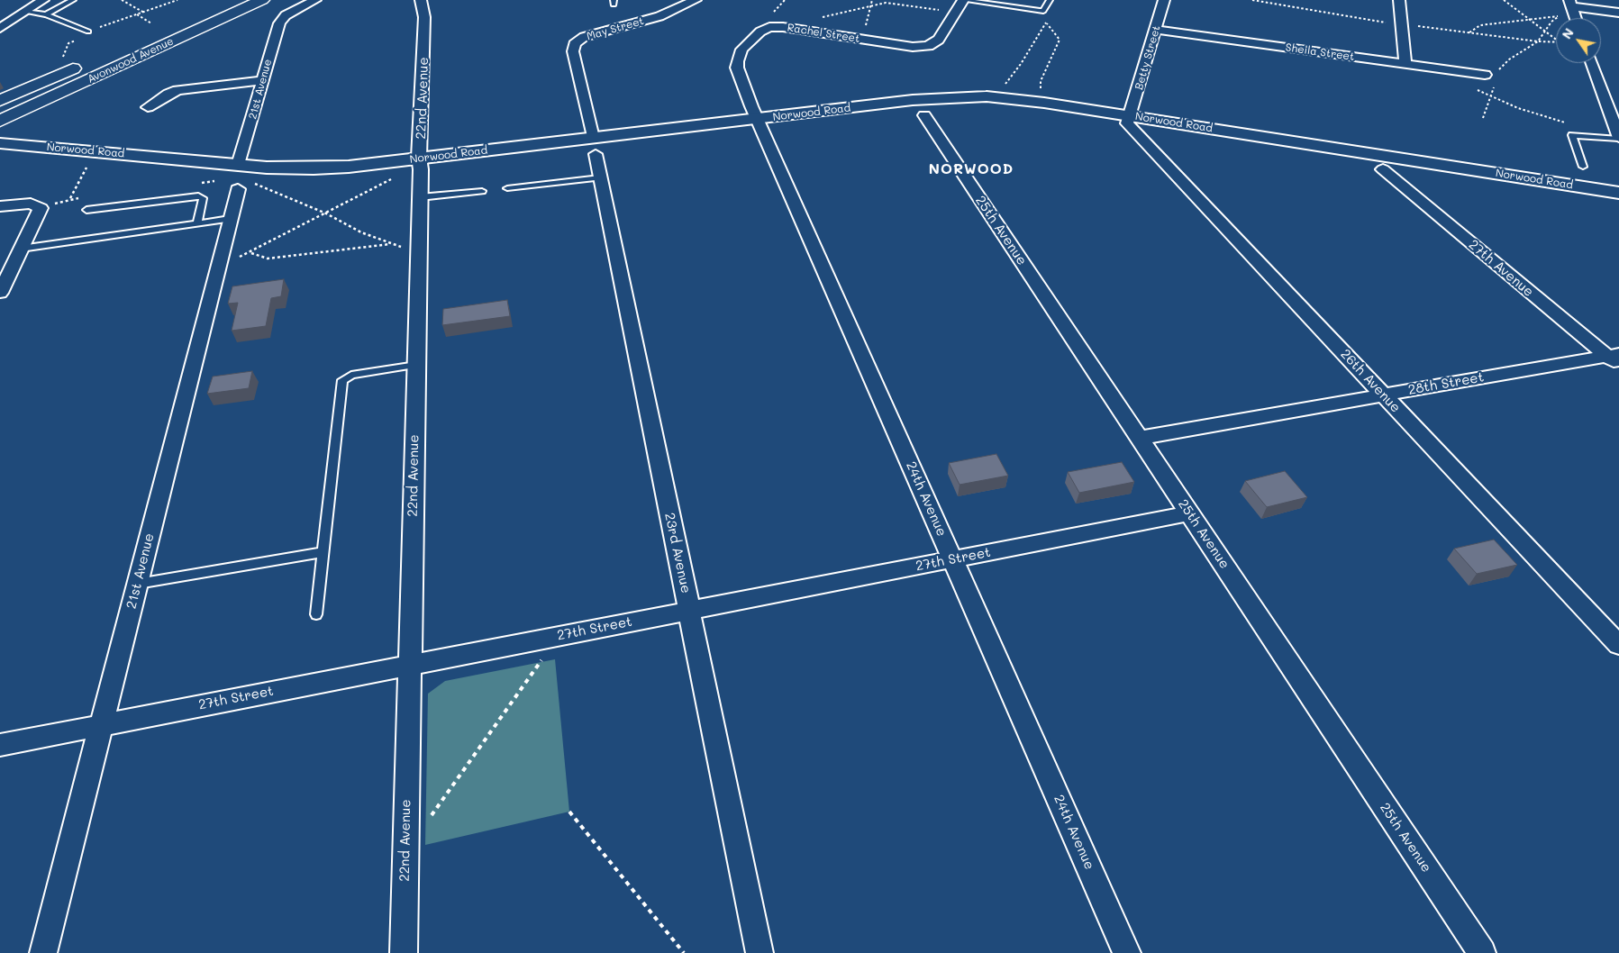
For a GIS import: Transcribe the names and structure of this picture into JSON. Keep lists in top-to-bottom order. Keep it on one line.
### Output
{"streets":{"main road":["Avonwood Avenue"],"street":["May Street","Rachel Street","Sheila Street","Betty Street","21st Avenue","22nd Avenue","Norwood Road","25th Avenue","27th Avenue","26th Avenue","28th Street","24th Avenue","23rd Avenue","27th Street"]},"crossings":[["May Street","Norwood Road"],["May Street","23rd Avenue"],["Rachel Street","Norwood Road"],["Rachel Street","24th Avenue"],["Sheila Street","Betty Street"],["Betty Street","Norwood Road"],["Betty Street","26th Avenue"],["21st Avenue","Norwood Road"],["21st Avenue","27th Street"],["22nd Avenue","Norwood Road"],["22nd Avenue","27th Street"],["Norwood Road","26th Avenue"],["Norwood Road","24th Avenue"],["Norwood Road","23rd Avenue"],["25th Avenue","28th Street"],["25th Avenue","27th Street"],["27th Avenue","28th Street"],["26th Avenue","28th Street"],["24th Avenue","27th Street"],["23rd Avenue","27th Street"]],"districts":["NORWOOD"],"north":"top left"}
